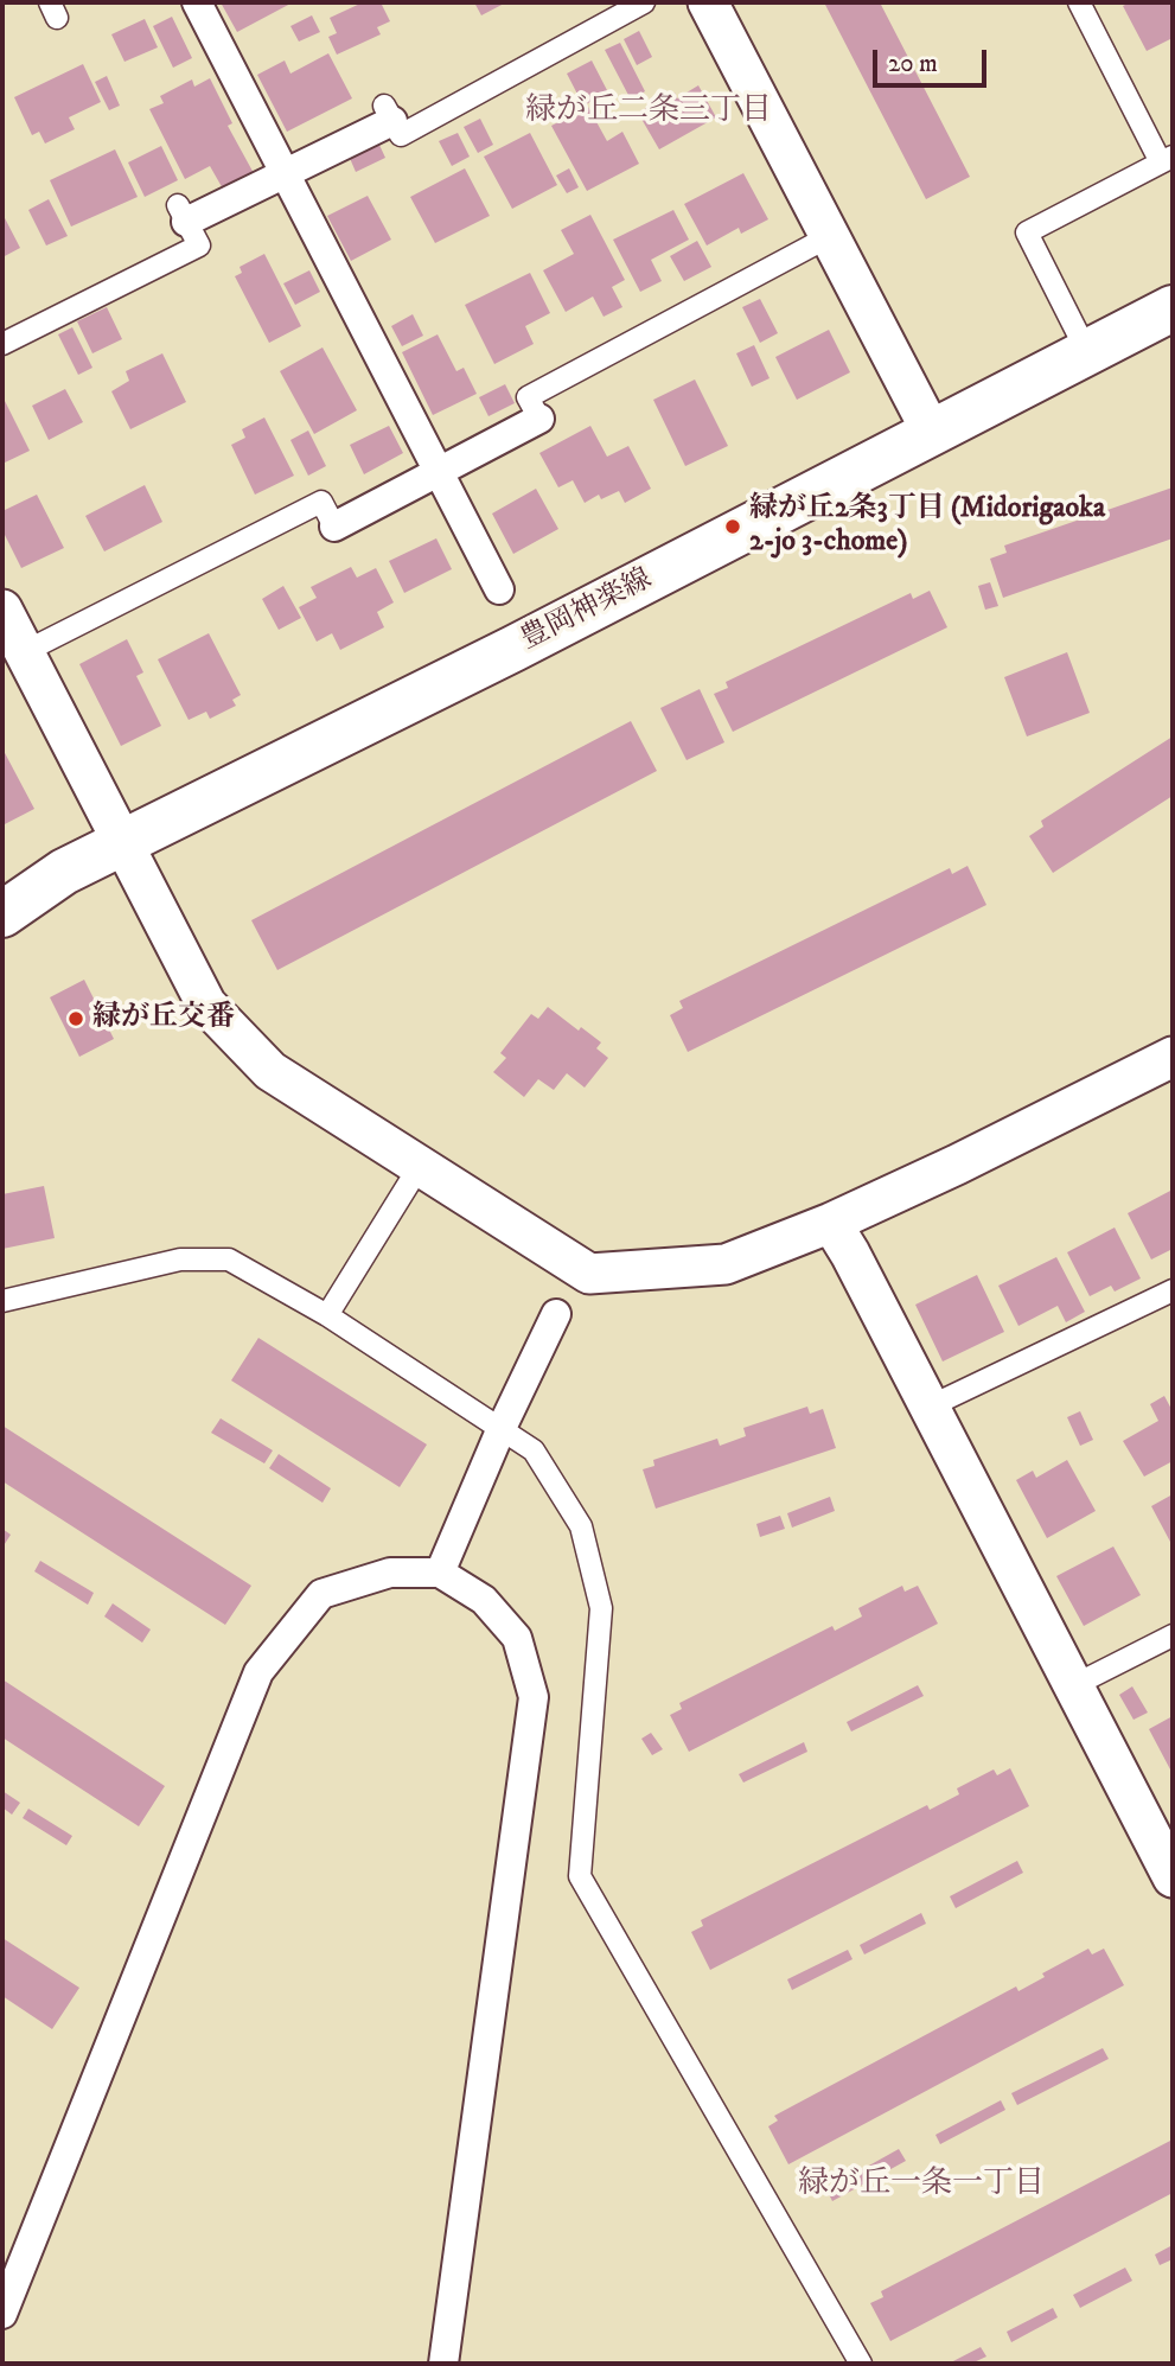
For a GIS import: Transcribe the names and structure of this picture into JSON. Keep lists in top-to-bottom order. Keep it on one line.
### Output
{"streets":{"street":["豊岡神楽線"]},"districts":["緑が丘二条三丁目","緑が丘一条一丁目"],"places":["緑が丘2条3丁目 (Midorigaoka 2-jo 3-chome)","緑が丘交番"],"scale_bar":"20 m"}
